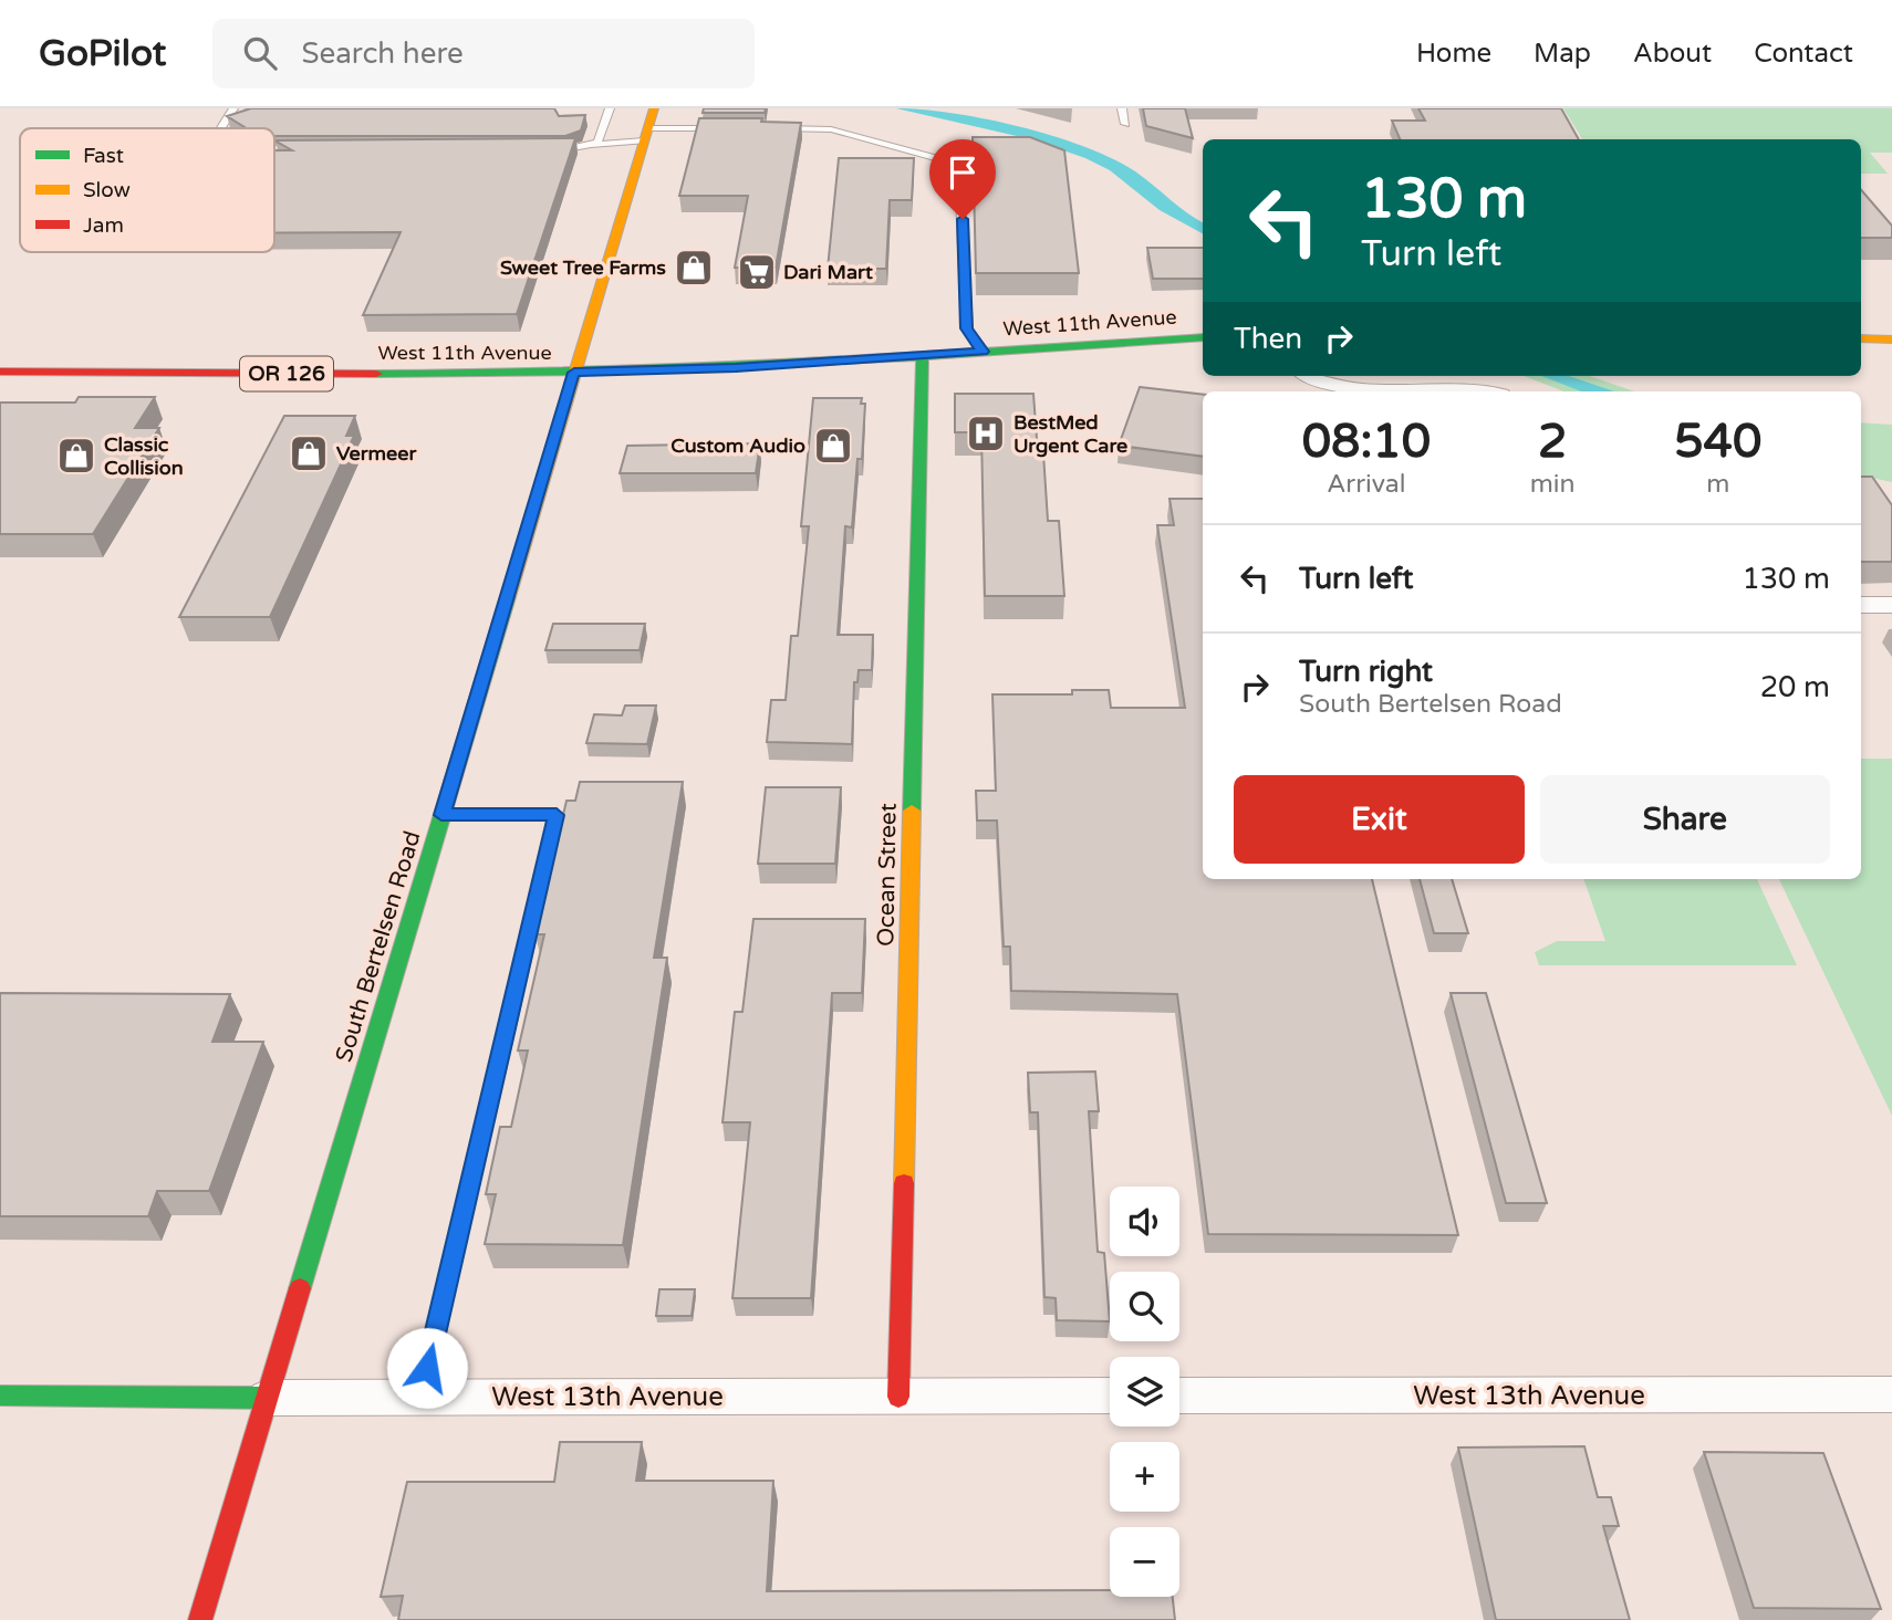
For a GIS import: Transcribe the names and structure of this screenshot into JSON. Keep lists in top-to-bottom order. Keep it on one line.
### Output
{"streets":{"main road":["West 11th Avenue","OR 126","Ocean Street","South Bertelsen Road","West 13th Avenue"]},"crossings":[["West 11th Avenue","Ocean Street"],["West 11th Avenue","South Bertelsen Road"],["Ocean Street","West 13th Avenue"],["South Bertelsen Road","West 13th Avenue"]],"places":{"shop":["Sweet Tree Farms","Custom Audio","Vermeer","Classic Collision"],"supermarket":["Dari Mart"],"hospital":["BestMed Urgent Care"]},"legend":["Fast","Slow","Jam"],"page":{"header":"GoPilot","search":"Search here","nav":["Home","Map","About","Contact"],"turn":["130 m","Turn left"],"then":"Then","eta":["08:10","Arrival","2","min","540","m"],"list":[{"name":"Turn left","value":"130 m"},{"name":"Turn right","note":"South Bertelsen Road","value":"20 m"}],"buttons":["Exit","Share"],"map_buttons":["+","−"]}}
